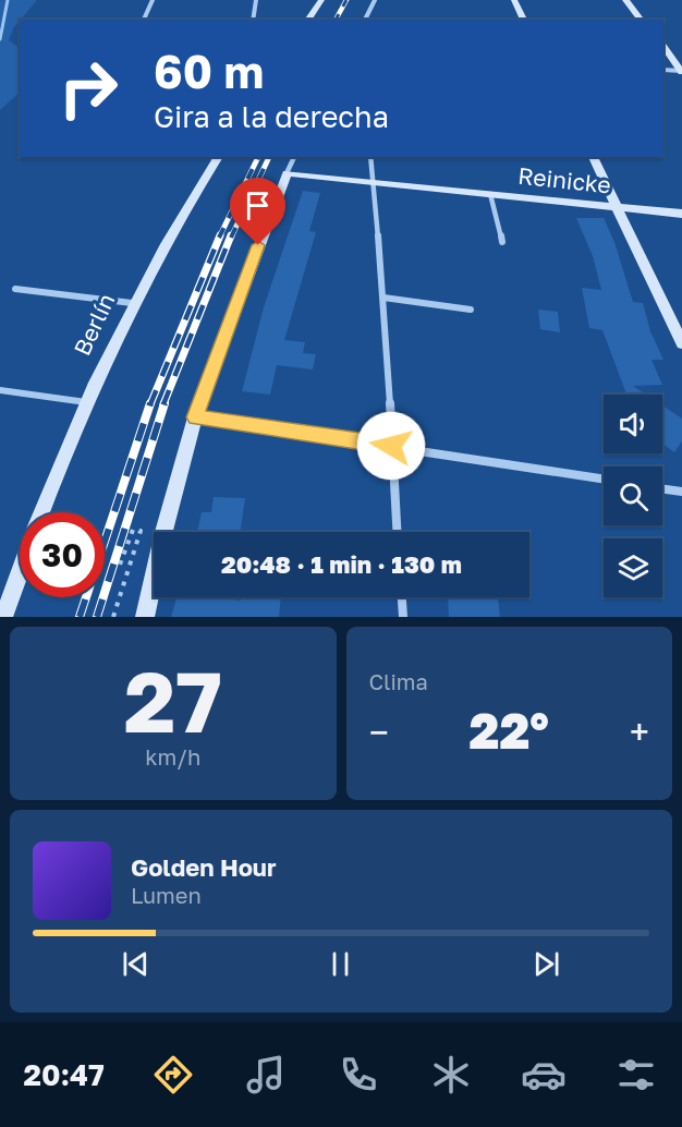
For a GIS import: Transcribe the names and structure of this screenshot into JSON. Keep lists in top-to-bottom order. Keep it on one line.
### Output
{"streets":{"street":["Reinicke","Berlín"]},"page":{"turn":["60 m","Gira a la derecha"],"limit":"30","trip":"20:48 · 1 min · 130 m","tile":[["27","km/h"],"Clima"],"heat":["−","22°","+"],"song":["Golden Hour","Lumen"],"tabs":"20:47"}}
